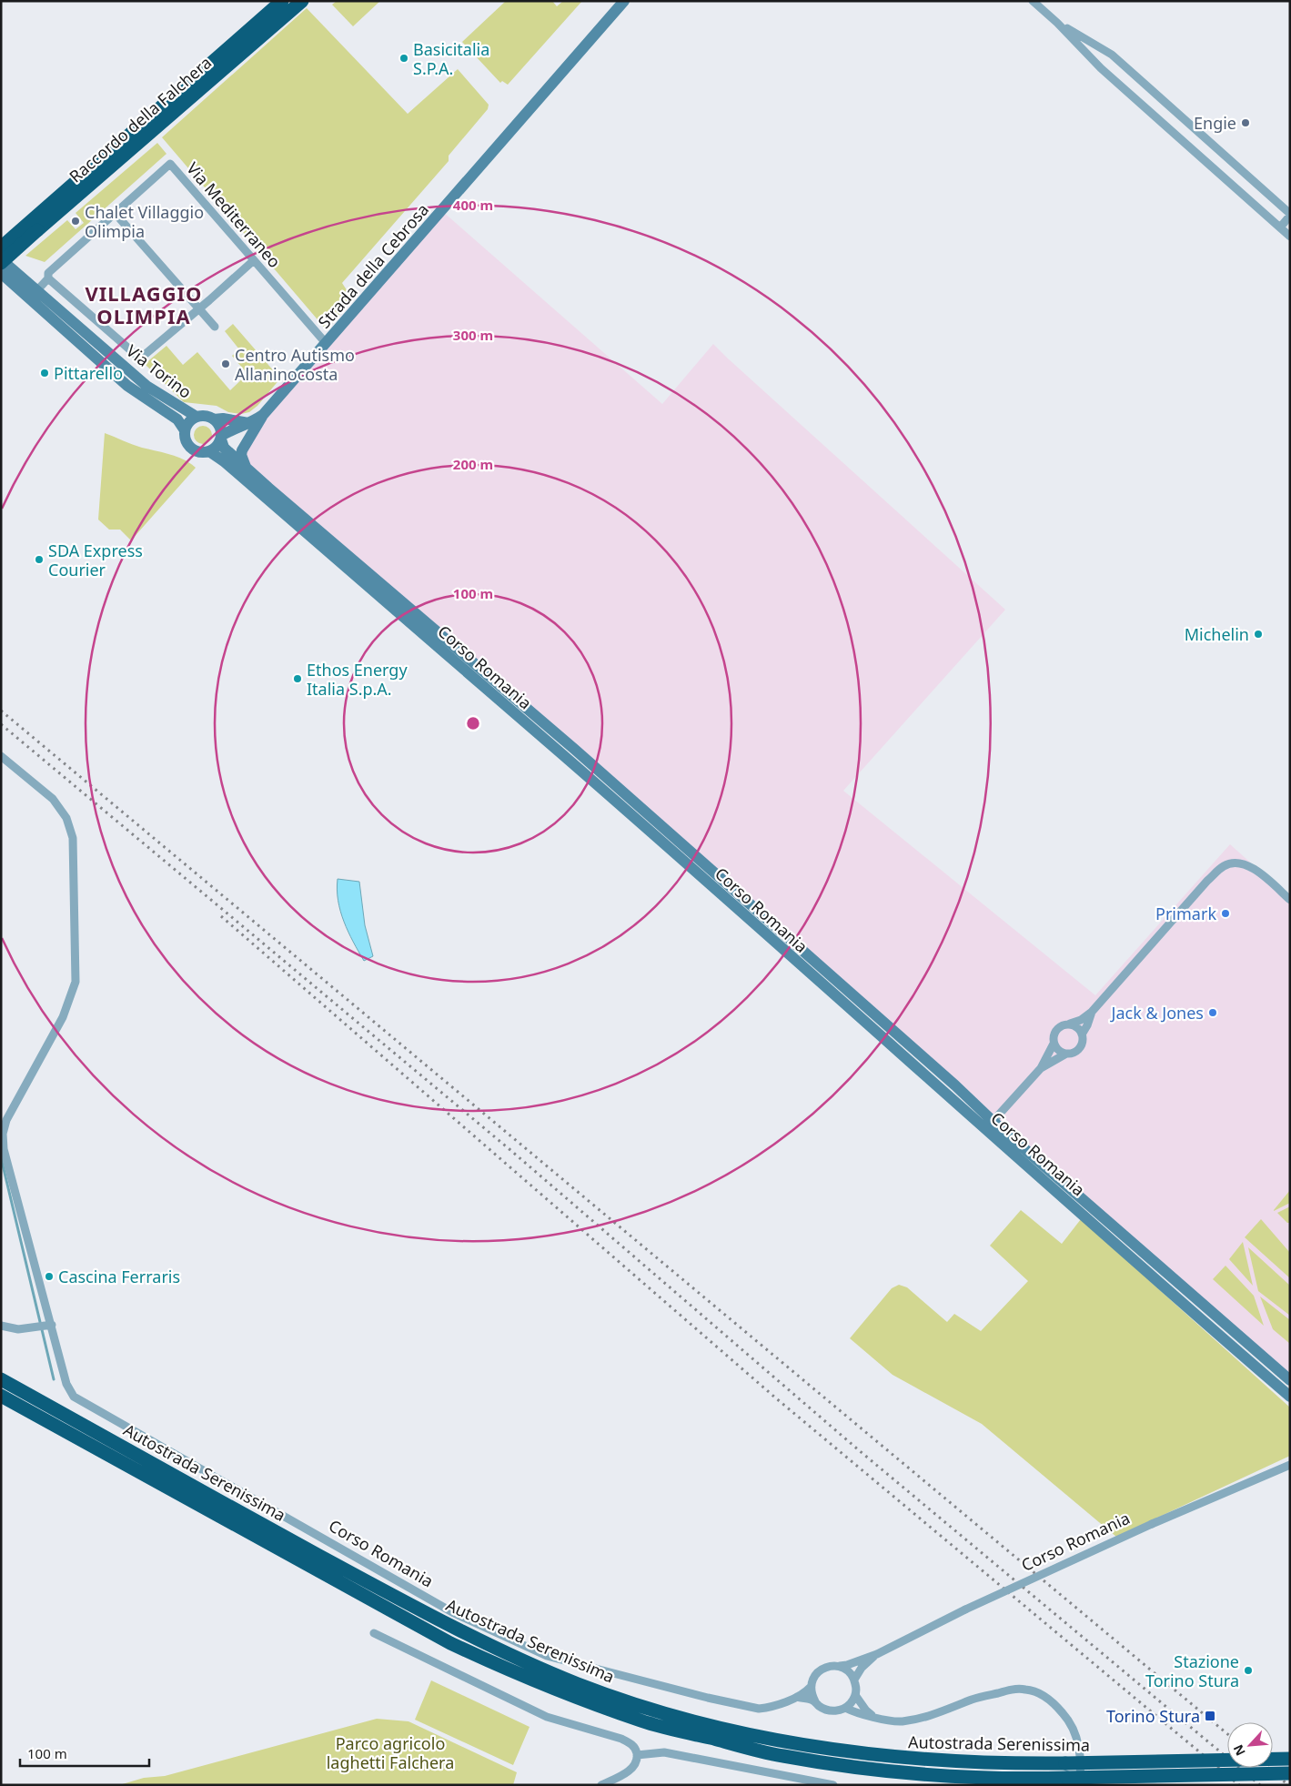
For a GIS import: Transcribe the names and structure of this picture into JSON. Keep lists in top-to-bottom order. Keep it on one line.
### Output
{"streets":{"highway":["Raccordo della Falchera","Autostrada Serenissima"],"main road":["Strada della Cebrosa","Via Torino","Corso Romania"],"street":["Via Mediterraneo"]},"crossings":[["Via Mediterraneo","Strada della Cebrosa"],["Via Mediterraneo","Via Torino"],["Strada della Cebrosa","Via Torino"],["Strada della Cebrosa","Corso Romania"],["Via Torino","Corso Romania"]],"districts":["VILLAGGIO OLIMPIA"],"parks":["Parco agricolo laghetti Falchera"],"places":{"other":["Basicitalia S.P.A.","Engie","Chalet Villaggio Olimpia","Centro Autismo Allaninocosta","Pittarello","SDA Express Courier","Michelin","Ethos Energy Italia S.p.A.","Primark","Jack & Jones","Cascina Ferraris","Stazione Torino Stura"],"transit":["Torino Stura"]},"scale_bar":"100 m","north":"bottom left","rings":["400 m","300 m","200 m","100 m"]}
